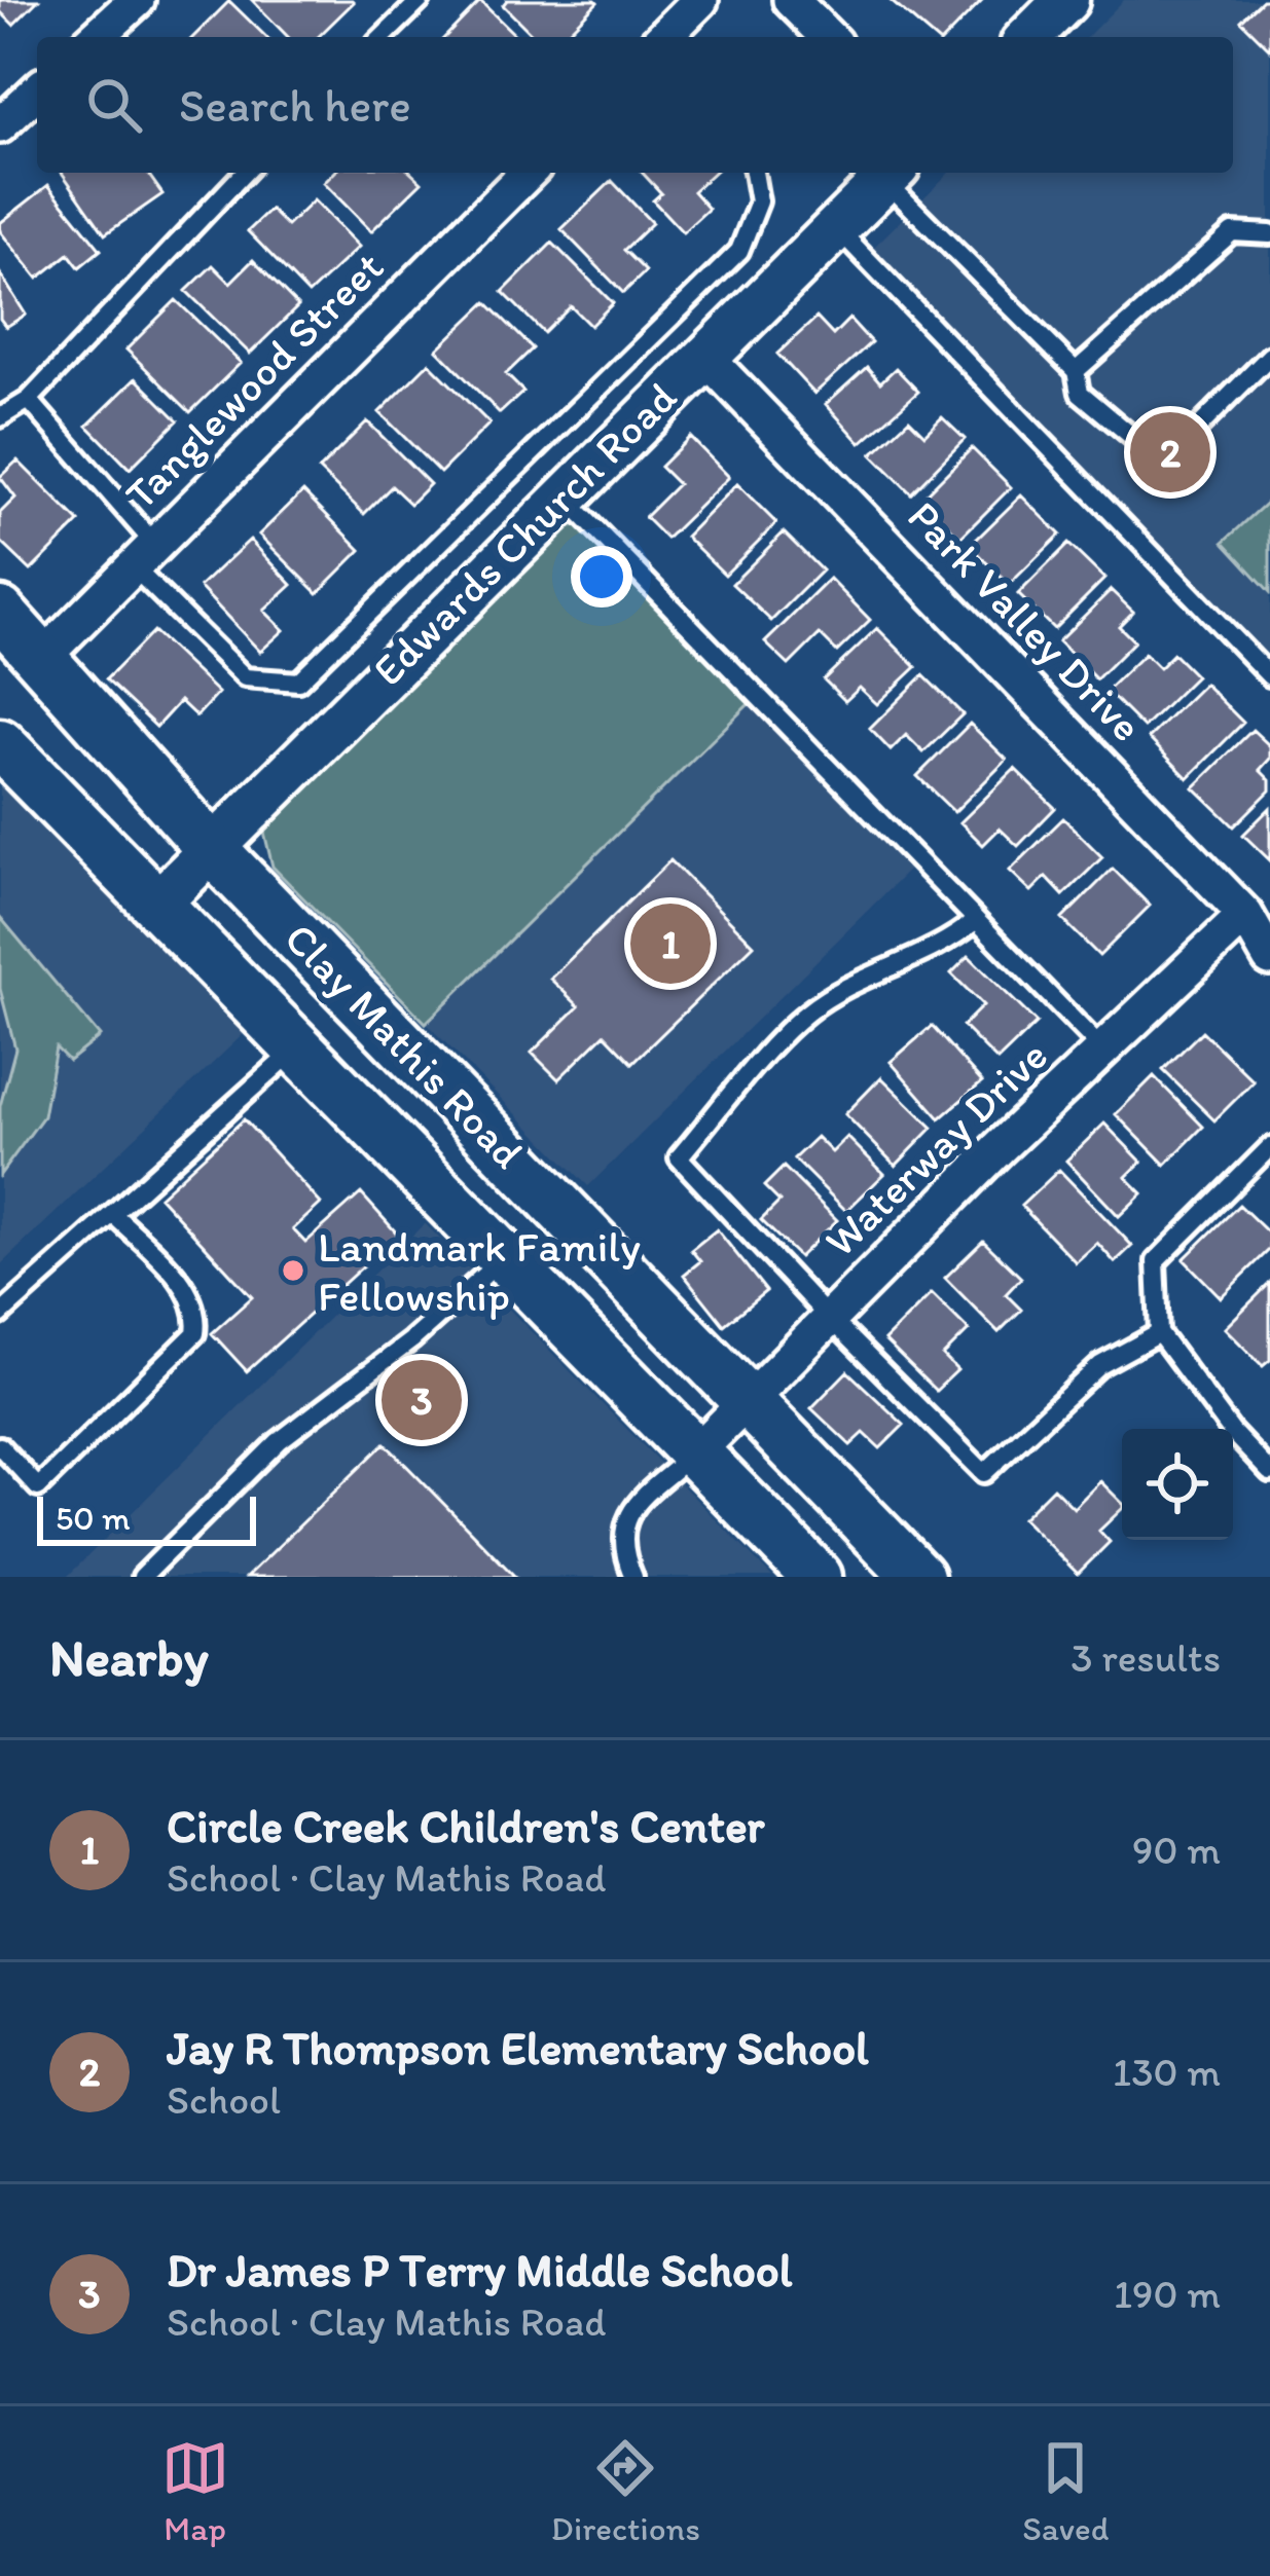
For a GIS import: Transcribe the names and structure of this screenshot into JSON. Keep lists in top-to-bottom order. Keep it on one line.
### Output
{"streets":{"main road":["Clay Mathis Road"],"street":["Tanglewood Street","Edwards Church Road","Park Valley Drive","Waterway Drive"]},"crossings":[["Tanglewood Street","Clay Mathis Road"],["Edwards Church Road","Park Valley Drive"],["Edwards Church Road","Clay Mathis Road"],["Park Valley Drive","Waterway Drive"],["Clay Mathis Road","Waterway Drive"]],"places":["Landmark Family Fellowship"],"scale_bar":"50 m","page":{"search":"Search here","pins":["2","1","3"],"scale":"50 m","heading":["Nearby","3 results"],"list":[{"mark":"1","name":"Circle Creek Children's Center","note":"School · Clay Mathis Road","value":"90 m"},{"mark":"2","name":"Jay R Thompson Elementary School","note":"School","value":"130 m"},{"mark":"3","name":"Dr James P Terry Middle School","note":"School · Clay Mathis Road","value":"190 m"}],"nav":["Map","Directions","Saved"]}}
